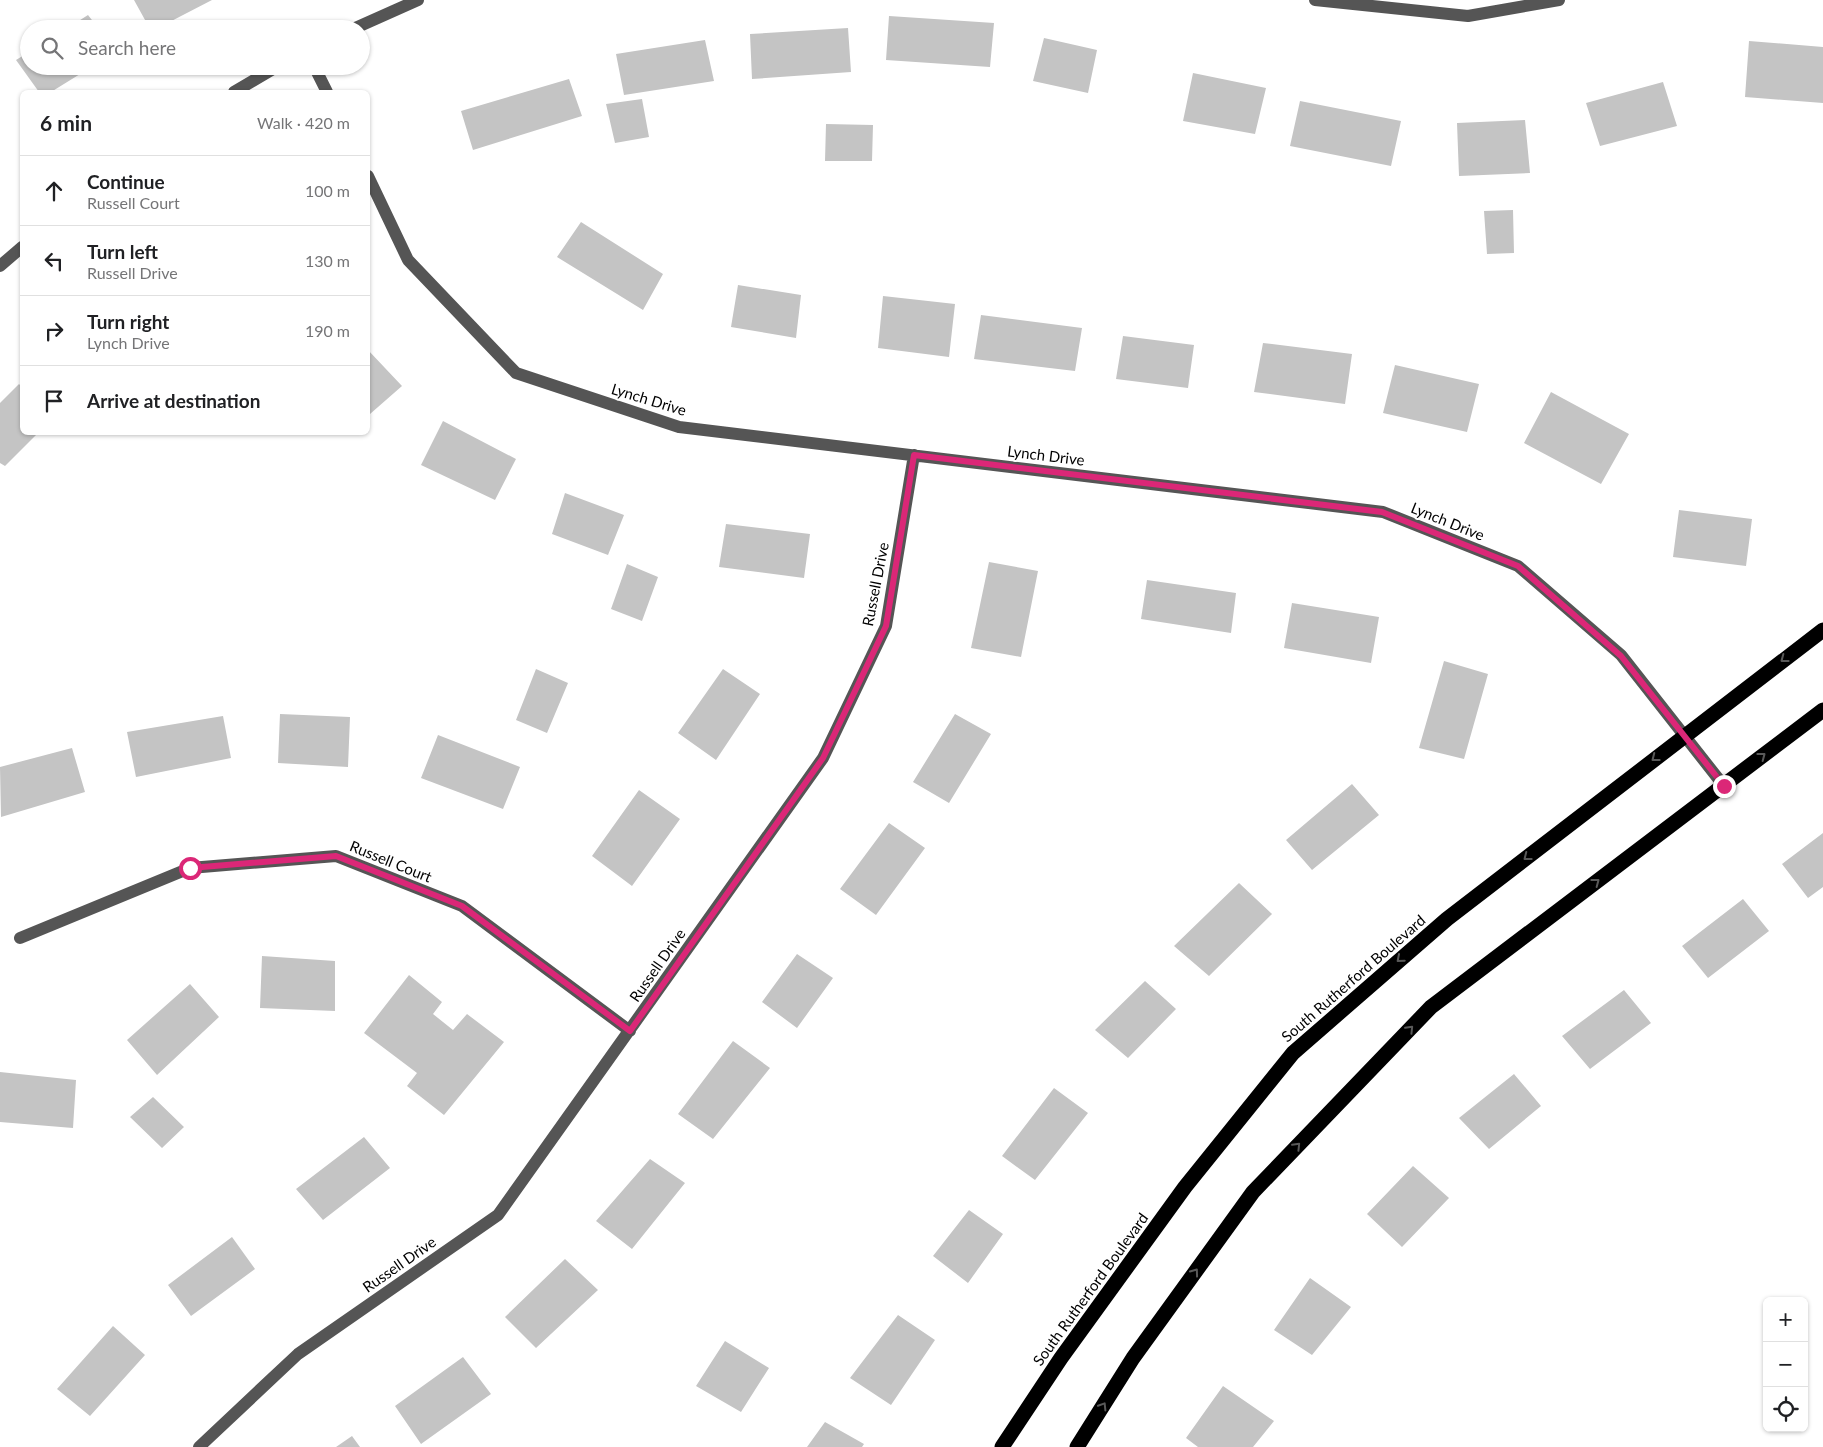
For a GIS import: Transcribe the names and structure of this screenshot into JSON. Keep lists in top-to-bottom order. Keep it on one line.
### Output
{"streets":{"highway":["South Rutherford Boulevard"],"street":["Lynch Drive","Russell Drive","Russell Court"]},"crossings":[["Lynch Drive","Russell Drive"],["Lynch Drive","South Rutherford Boulevard"],["Russell Drive","Russell Court"]],"page":{"search":"Search here","heading":["6 min","Walk · 420 m"],"list":[["Continue","Russell Court","100 m"],["Turn left","Russell Drive","130 m"],["Turn right","Lynch Drive","190 m"],"Arrive at destination"],"map_buttons":["+","−"]}}
